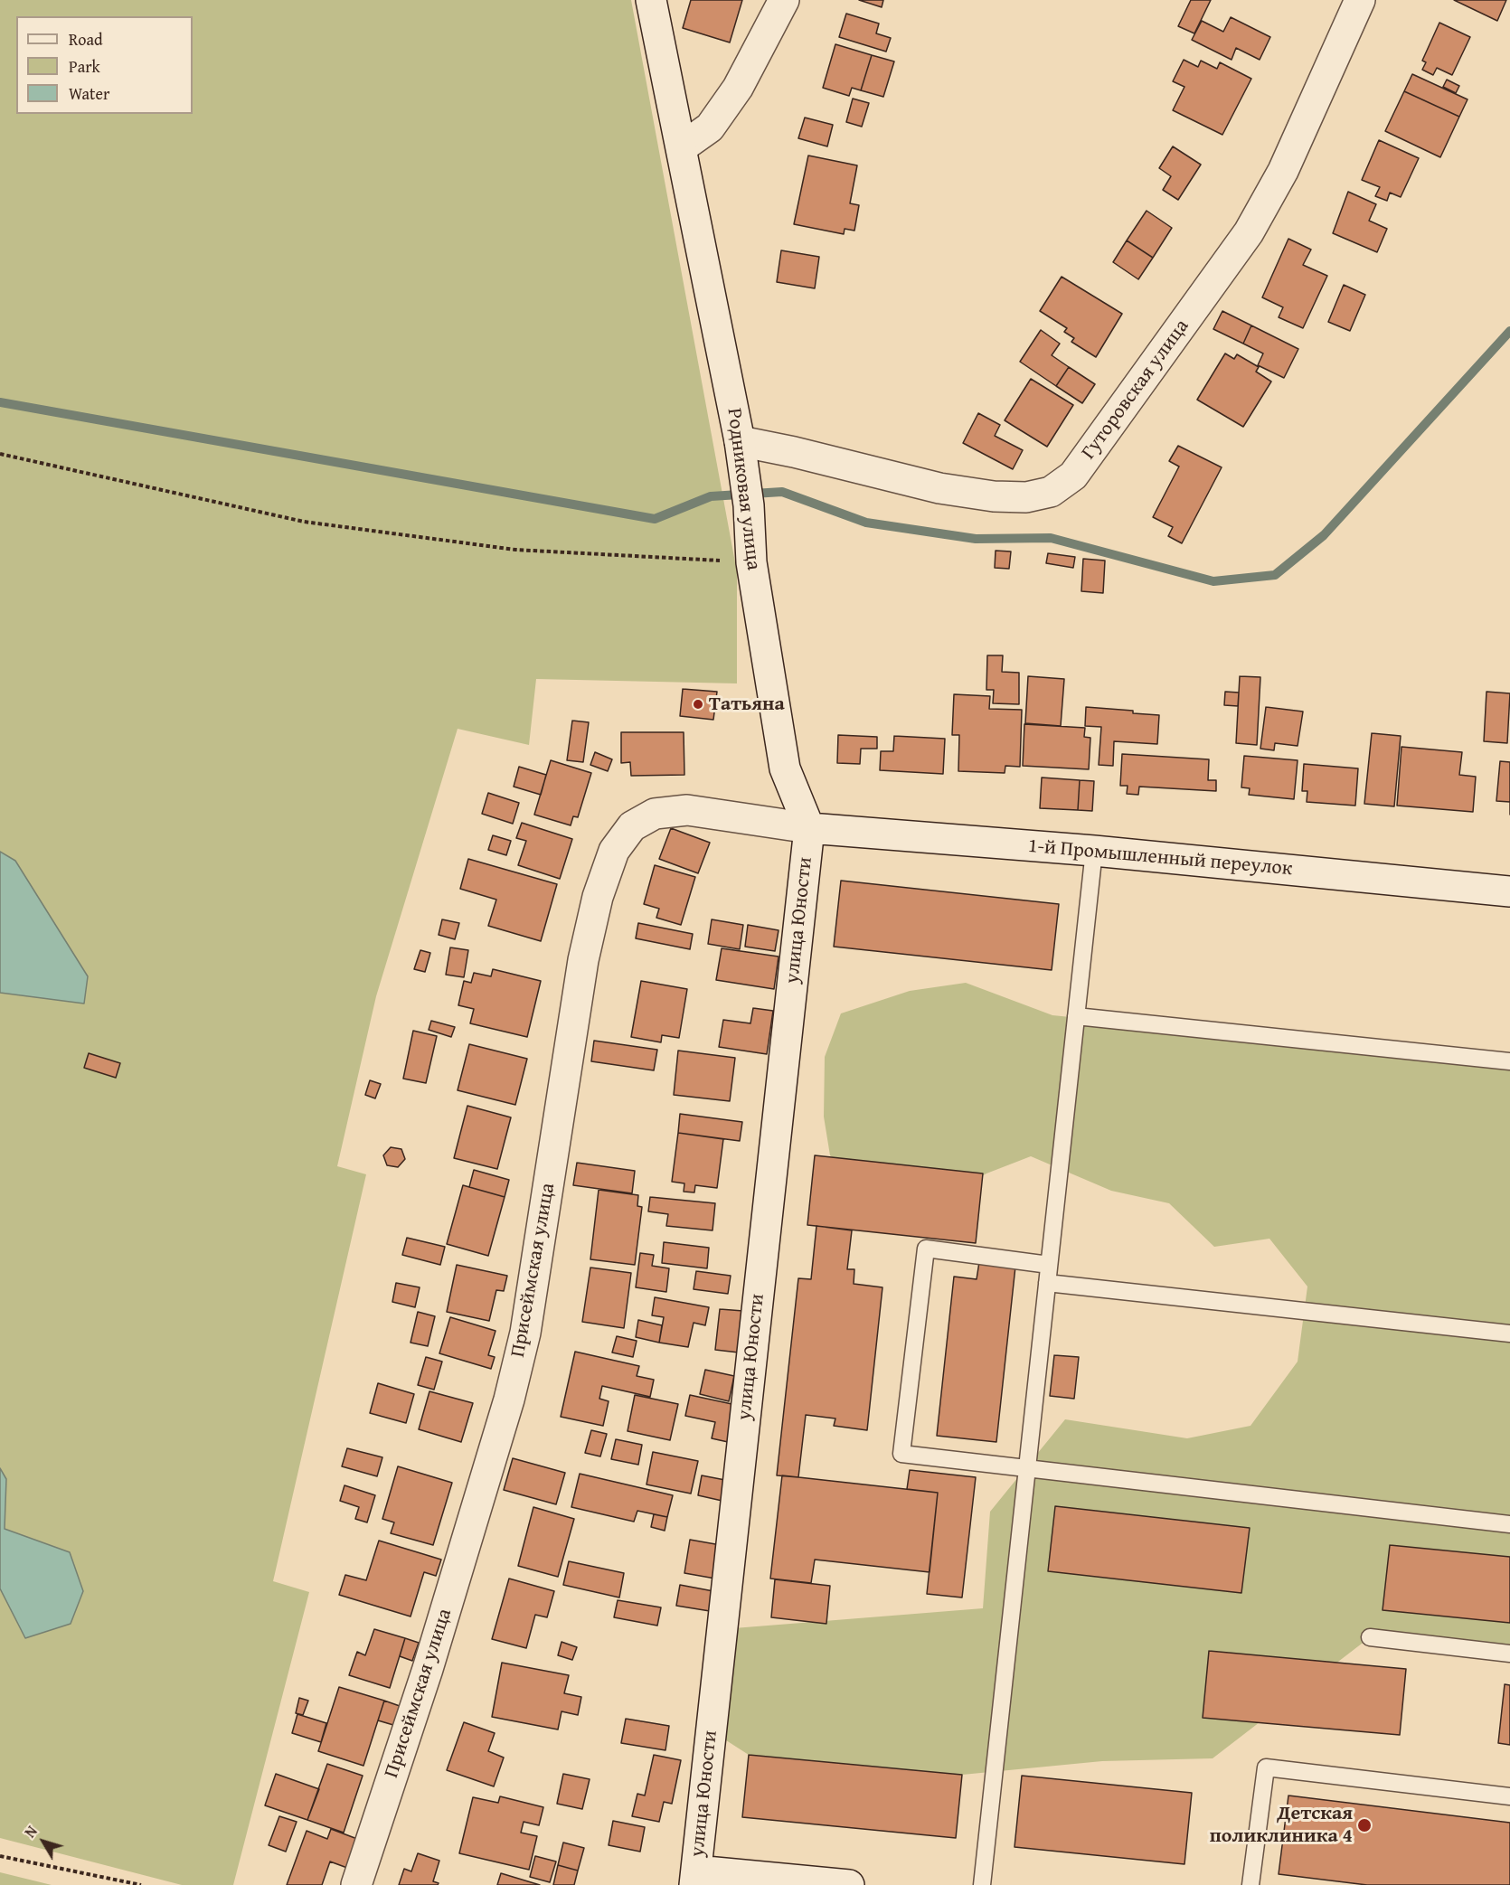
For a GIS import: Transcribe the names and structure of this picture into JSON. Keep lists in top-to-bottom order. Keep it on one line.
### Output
{"streets":{"street":["Гуторовская улица","Родниковая улица","1-й Промышленный переулок","улица Юности","Присеймская улица"]},"crossings":[["Гуторовская улица","Родниковая улица"],["Родниковая улица","1-й Промышленный переулок"],["Родниковая улица","улица Юности"],["Родниковая улица","Присеймская улица"],["1-й Промышленный переулок","улица Юности"],["1-й Промышленный переулок","Присеймская улица"],["улица Юности","Присеймская улица"]],"places":["Татьяна","Детская поликлиника 4"],"legend":["Road","Park","Water"],"north":"top left"}
